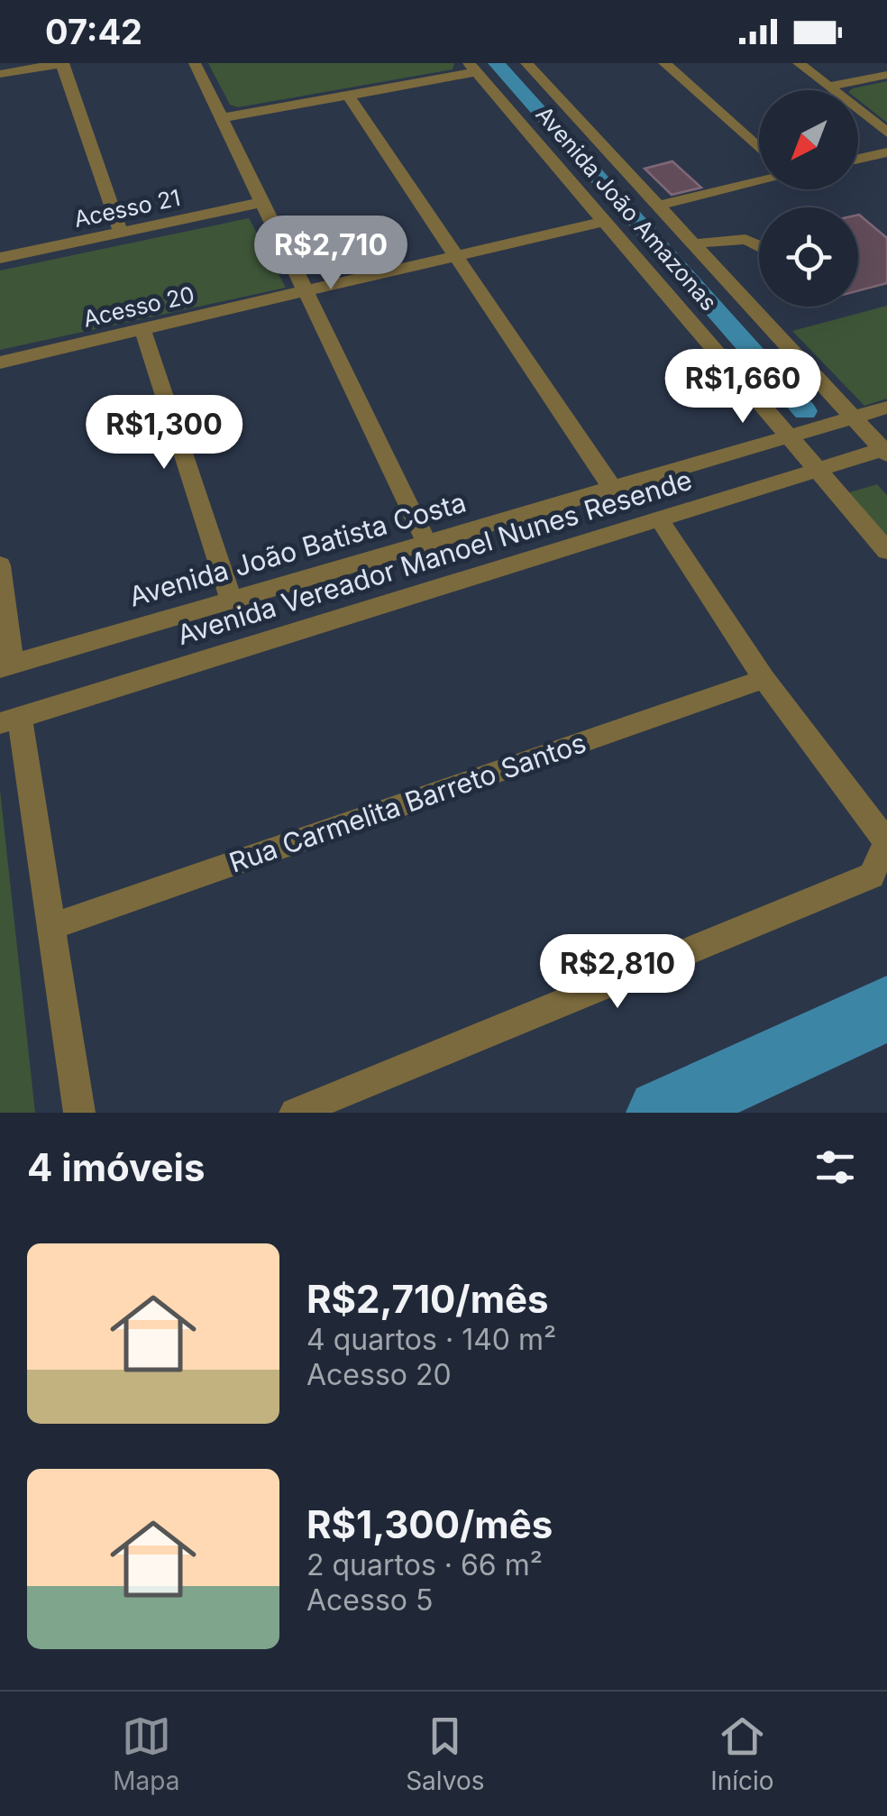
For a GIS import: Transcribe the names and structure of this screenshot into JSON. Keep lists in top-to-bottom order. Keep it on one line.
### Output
{"streets":{"street":["Acesso 21","Avenida João Amazonas","Acesso 20","Avenida João Batista Costa","Avenida Vereador Manoel Nunes Resende","Rua Carmelita Barreto Santos"]},"crossings":[["Avenida João Amazonas","Acesso 20"],["Avenida João Amazonas","Avenida Vereador Manoel Nunes Resende"],["Avenida João Batista Costa","Avenida Vereador Manoel Nunes Resende"]],"north":"bottom left","page":{"status":"07:42","price":["R$2,710","R$1,660","R$1,300","R$2,810"],"heading":"4 imóveis","list":[{"name":"R$2,710/mês","note":"4 quartos · 140 m² · Acesso 20"},{"name":"R$1,300/mês","note":"2 quartos · 66 m² · Acesso 5"}],"tabs":["Mapa","Salvos","Início"]}}
